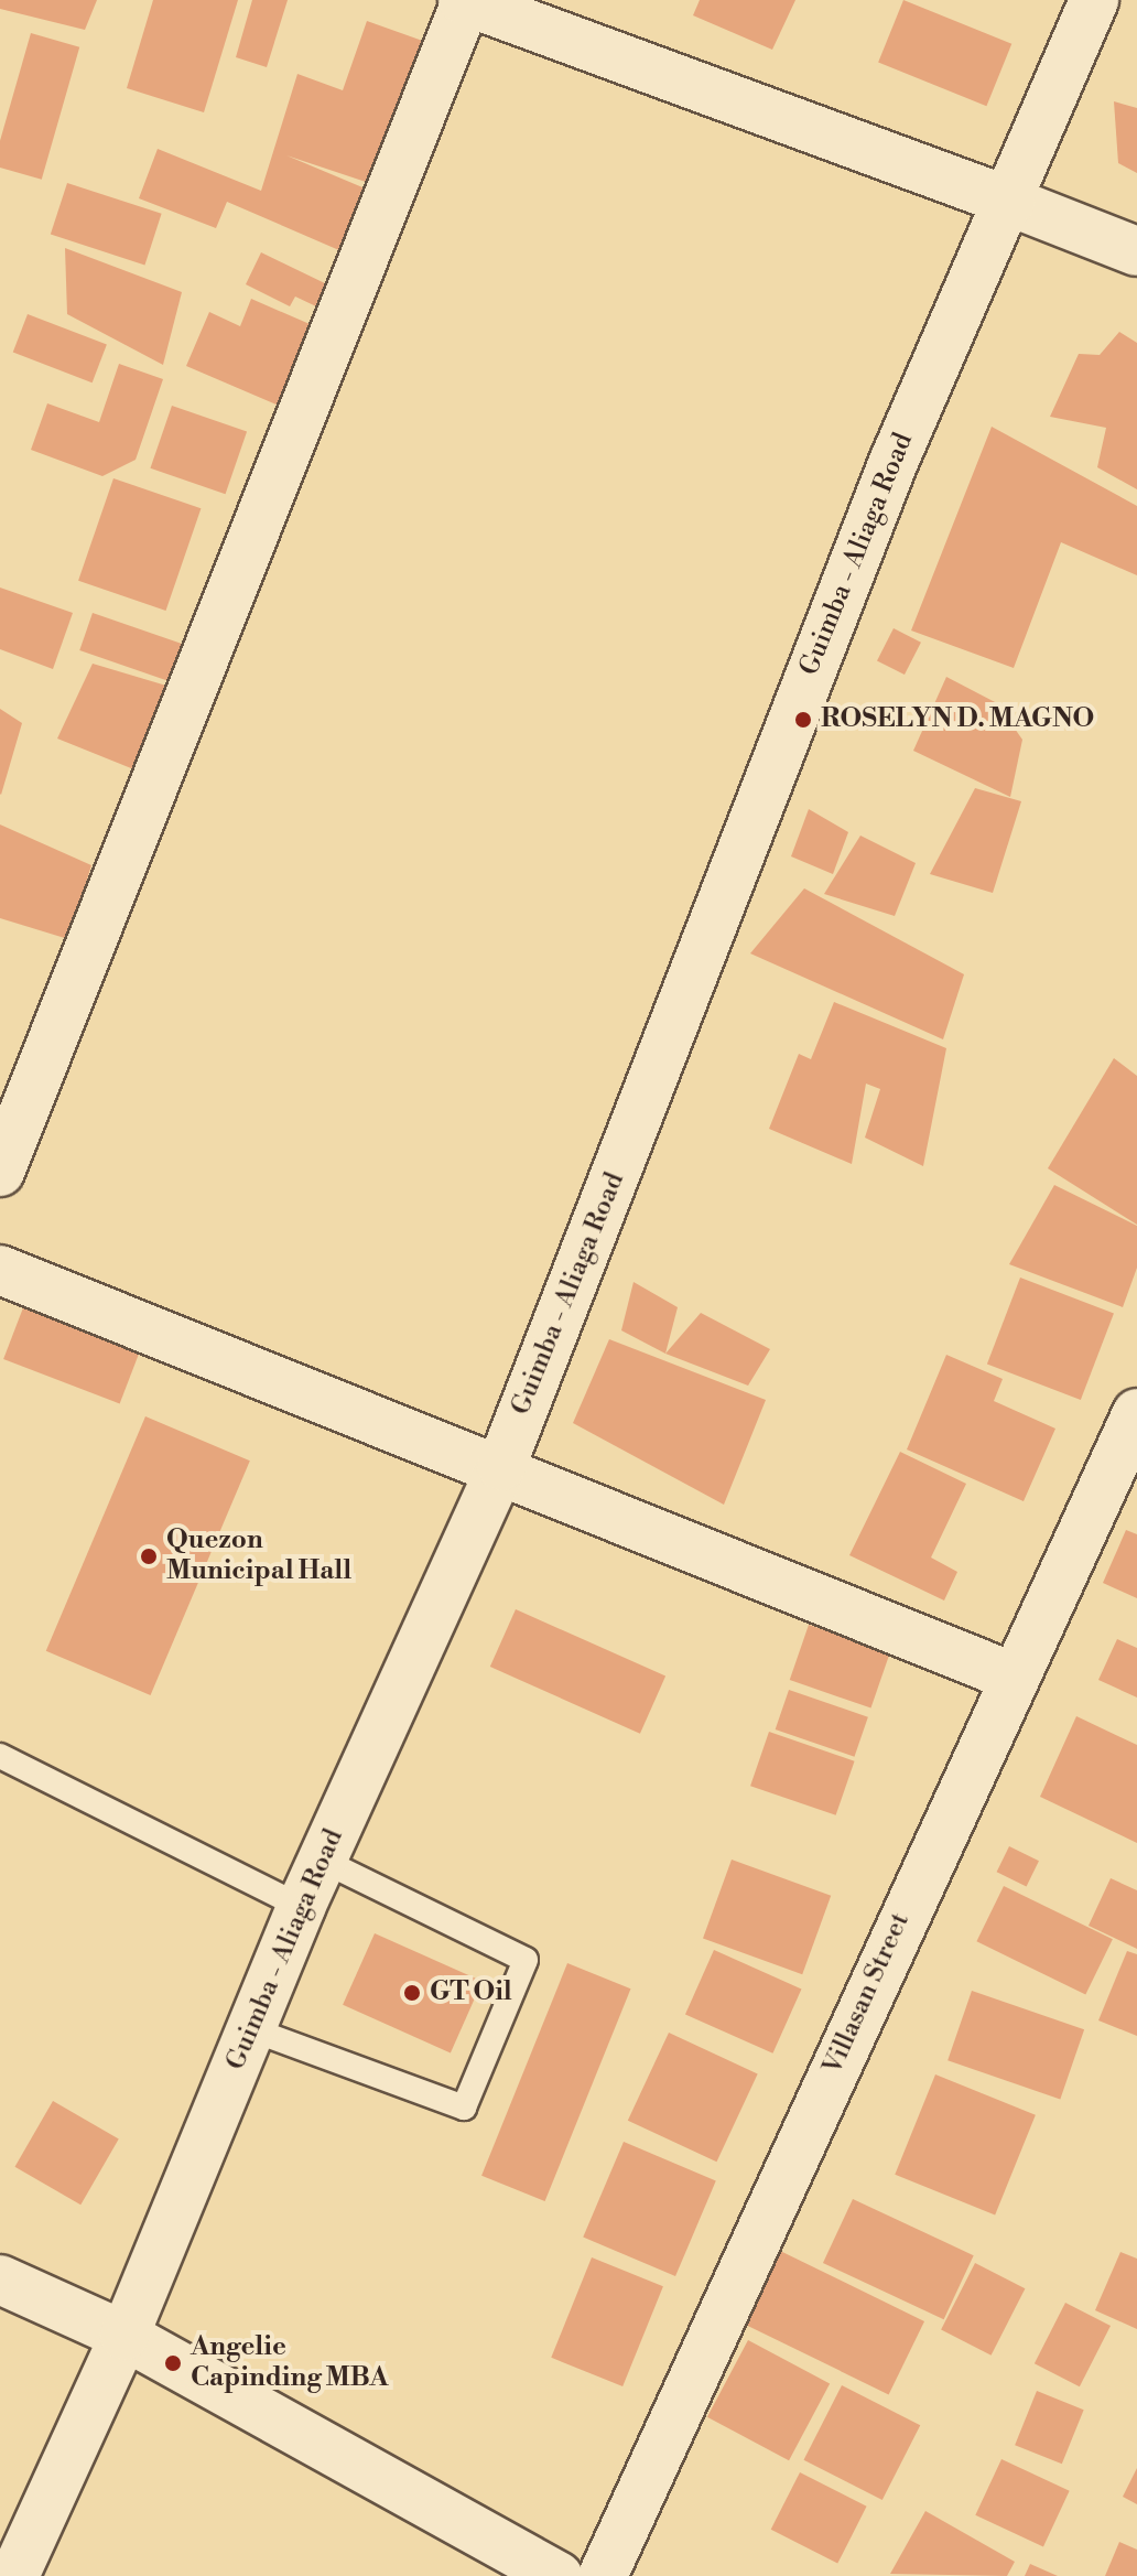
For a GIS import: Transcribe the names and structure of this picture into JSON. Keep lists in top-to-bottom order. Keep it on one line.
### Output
{"streets":{"street":["Guimba - Aliaga Road","Villasan Street"]},"places":["ROSELYN D. MAGNO","Quezon Municipal Hall","GT Oil","Angelie Capinding MBA"]}
